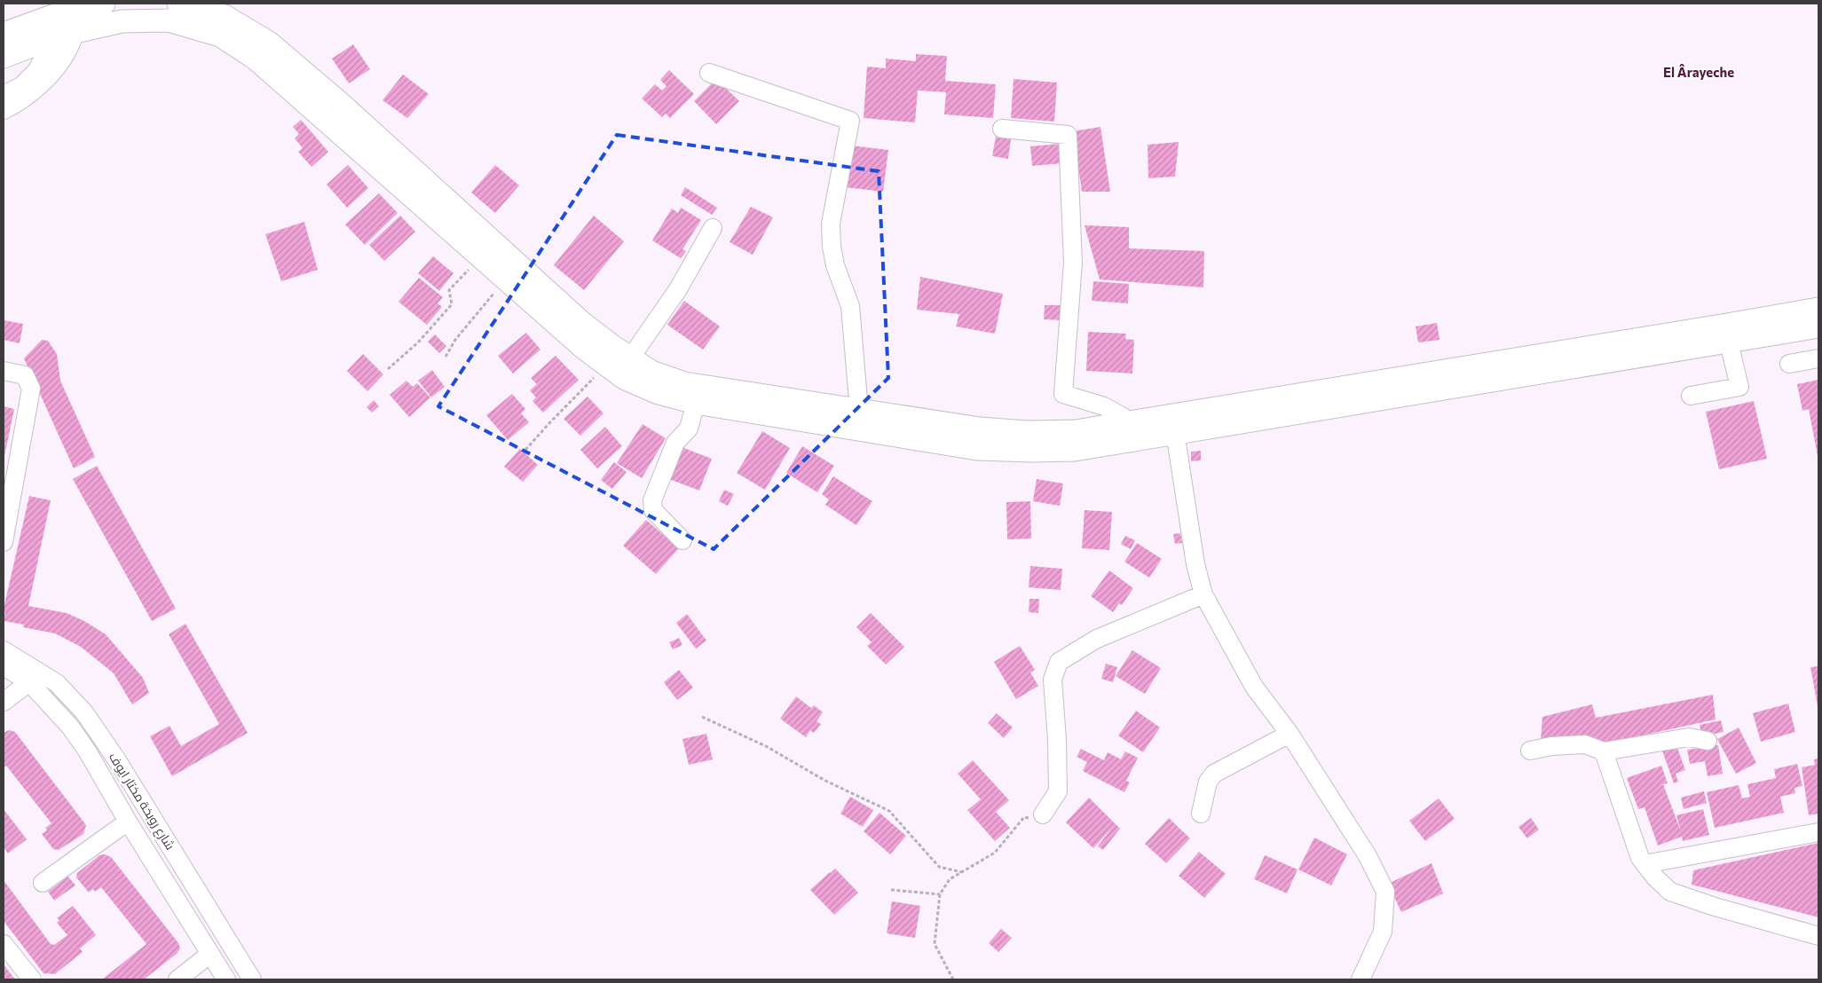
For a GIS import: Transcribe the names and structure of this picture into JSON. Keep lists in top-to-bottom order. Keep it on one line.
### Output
{"streets":{"street":["شارع روبخة مختار ايوف"]},"districts":["El Ârayeche"]}
